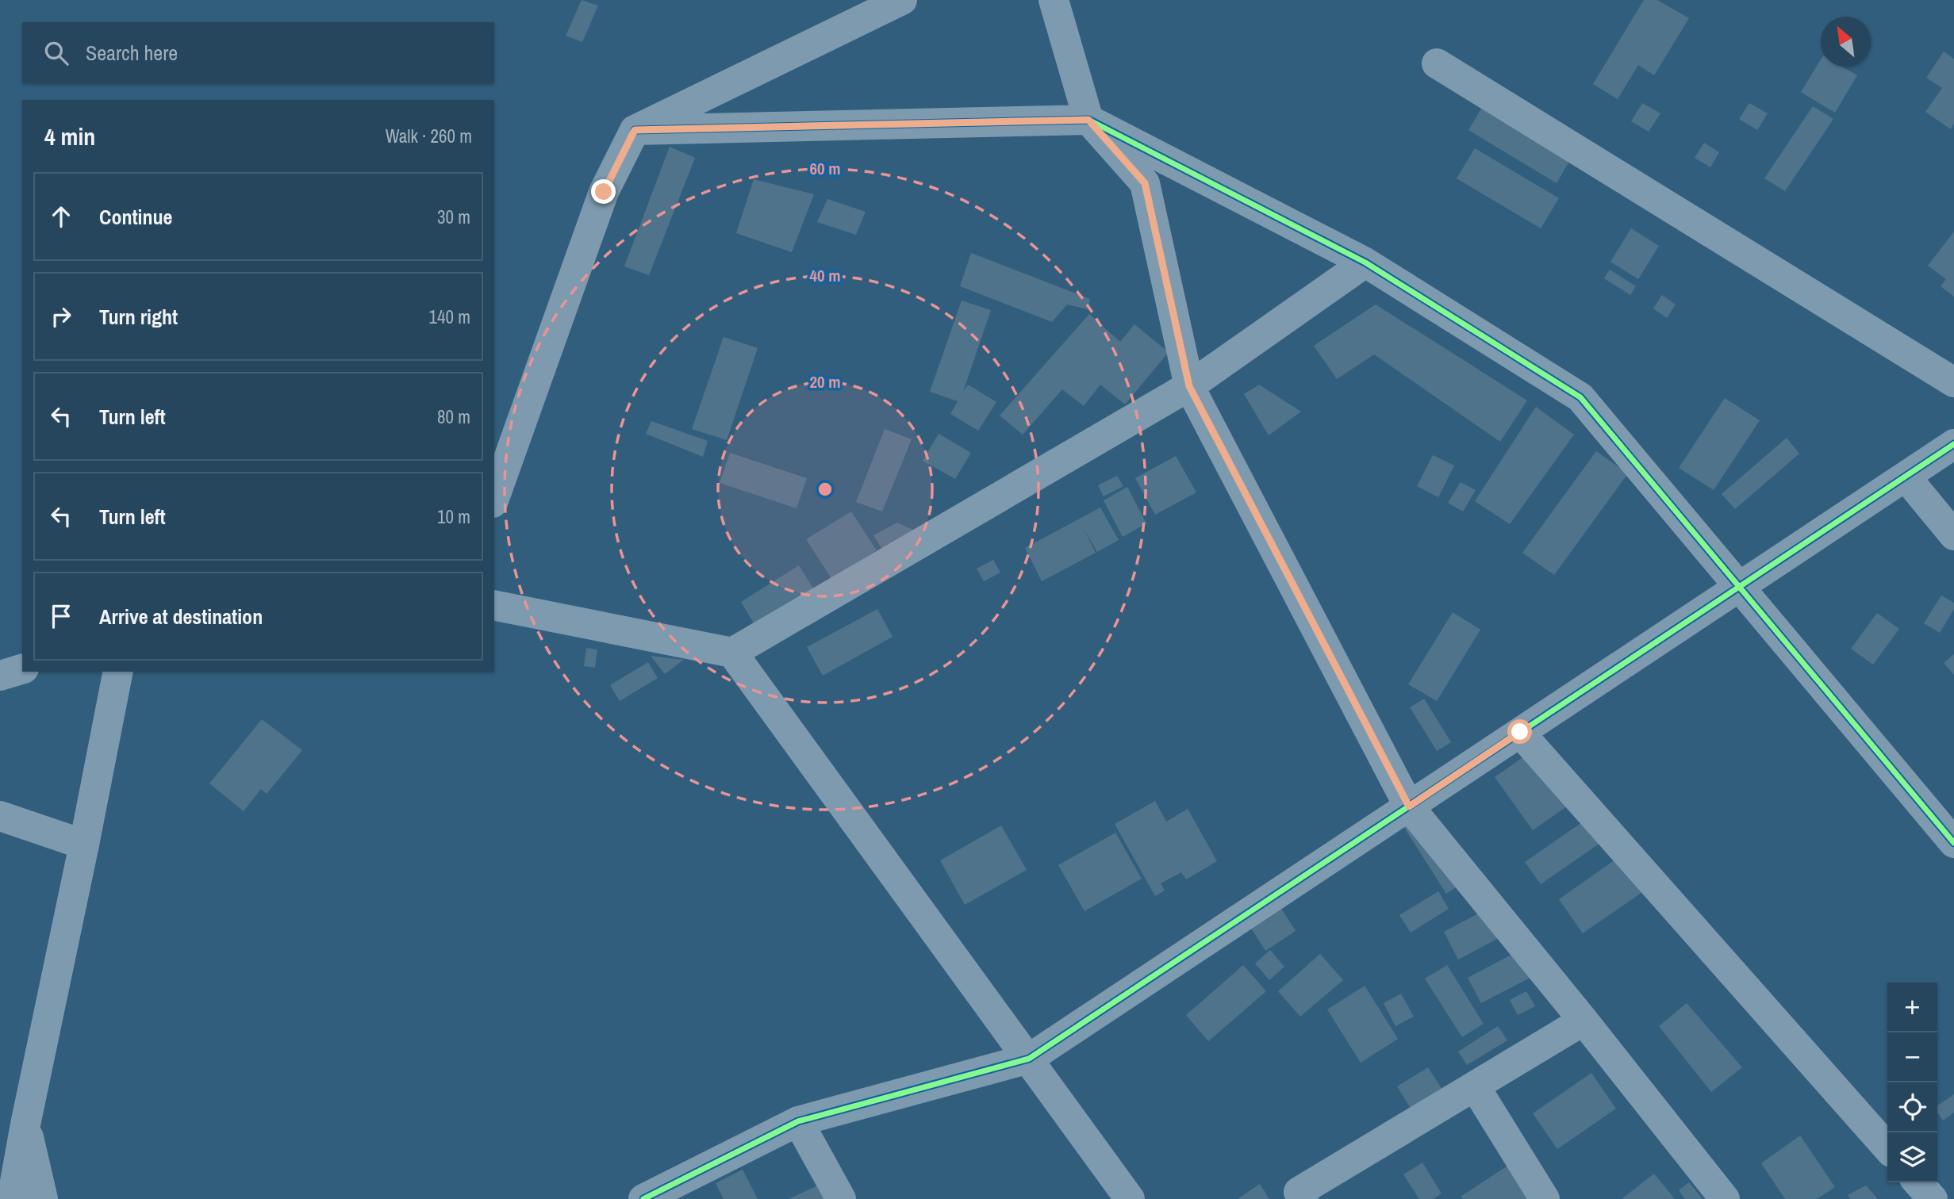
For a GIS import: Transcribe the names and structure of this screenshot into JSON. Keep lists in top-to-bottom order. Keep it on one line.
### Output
{"north":"top left","page":{"search":"Search here","heading":["4 min","Walk · 260 m"],"list":[["Continue","30 m"],["Turn right","140 m"],["Turn left","80 m"],["Turn left","10 m"],"Arrive at destination"],"map_buttons":["+","−"]},"rings":["60 m","40 m","20 m"]}
